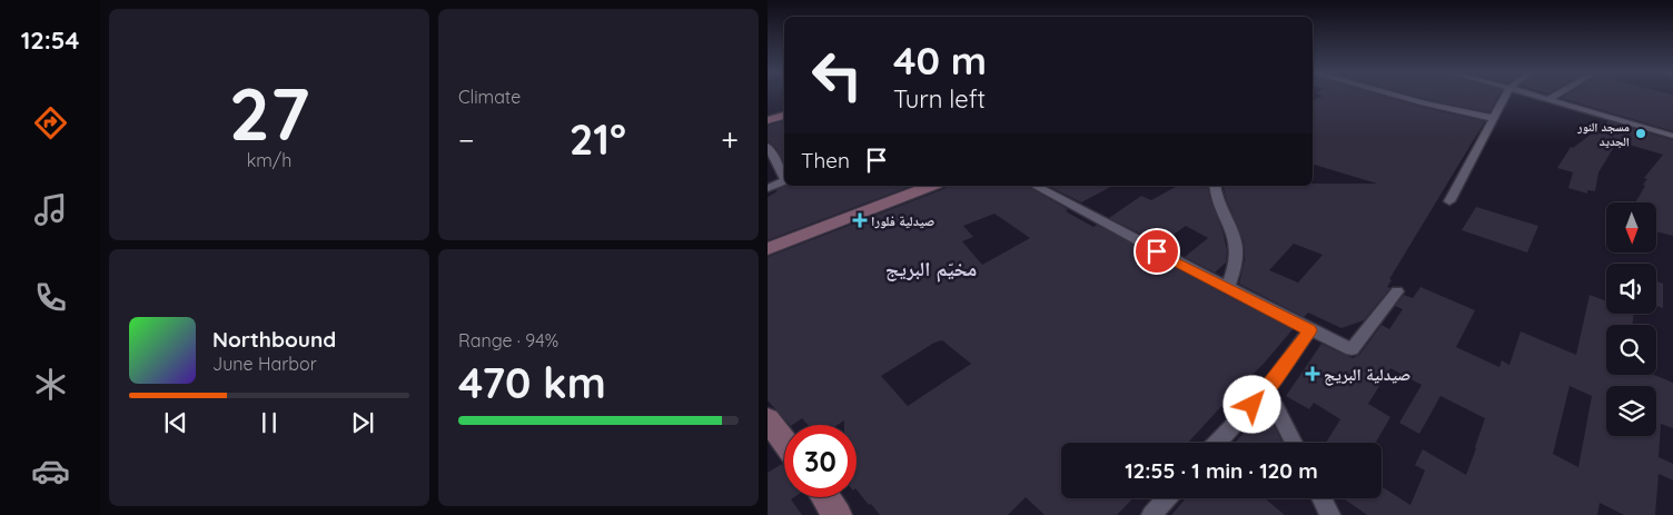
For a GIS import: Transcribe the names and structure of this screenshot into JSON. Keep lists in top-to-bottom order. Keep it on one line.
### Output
{"districts":["مخيّم البريج"],"places":{"other":["مسجد النور الجديد"],"health":["صيدلية فلورا","صيدلية البريج"]},"north":"bottom","page":{"tabs":"12:54","tile":[["27","km/h"],"Climate",["Range · 94%","470 km"]],"turn":["40 m","Turn left"],"heat":["−","21°","+"],"then":"Then","song":["Northbound","June Harbor"],"limit":"30","trip":"12:55 · 1 min · 120 m"}}
